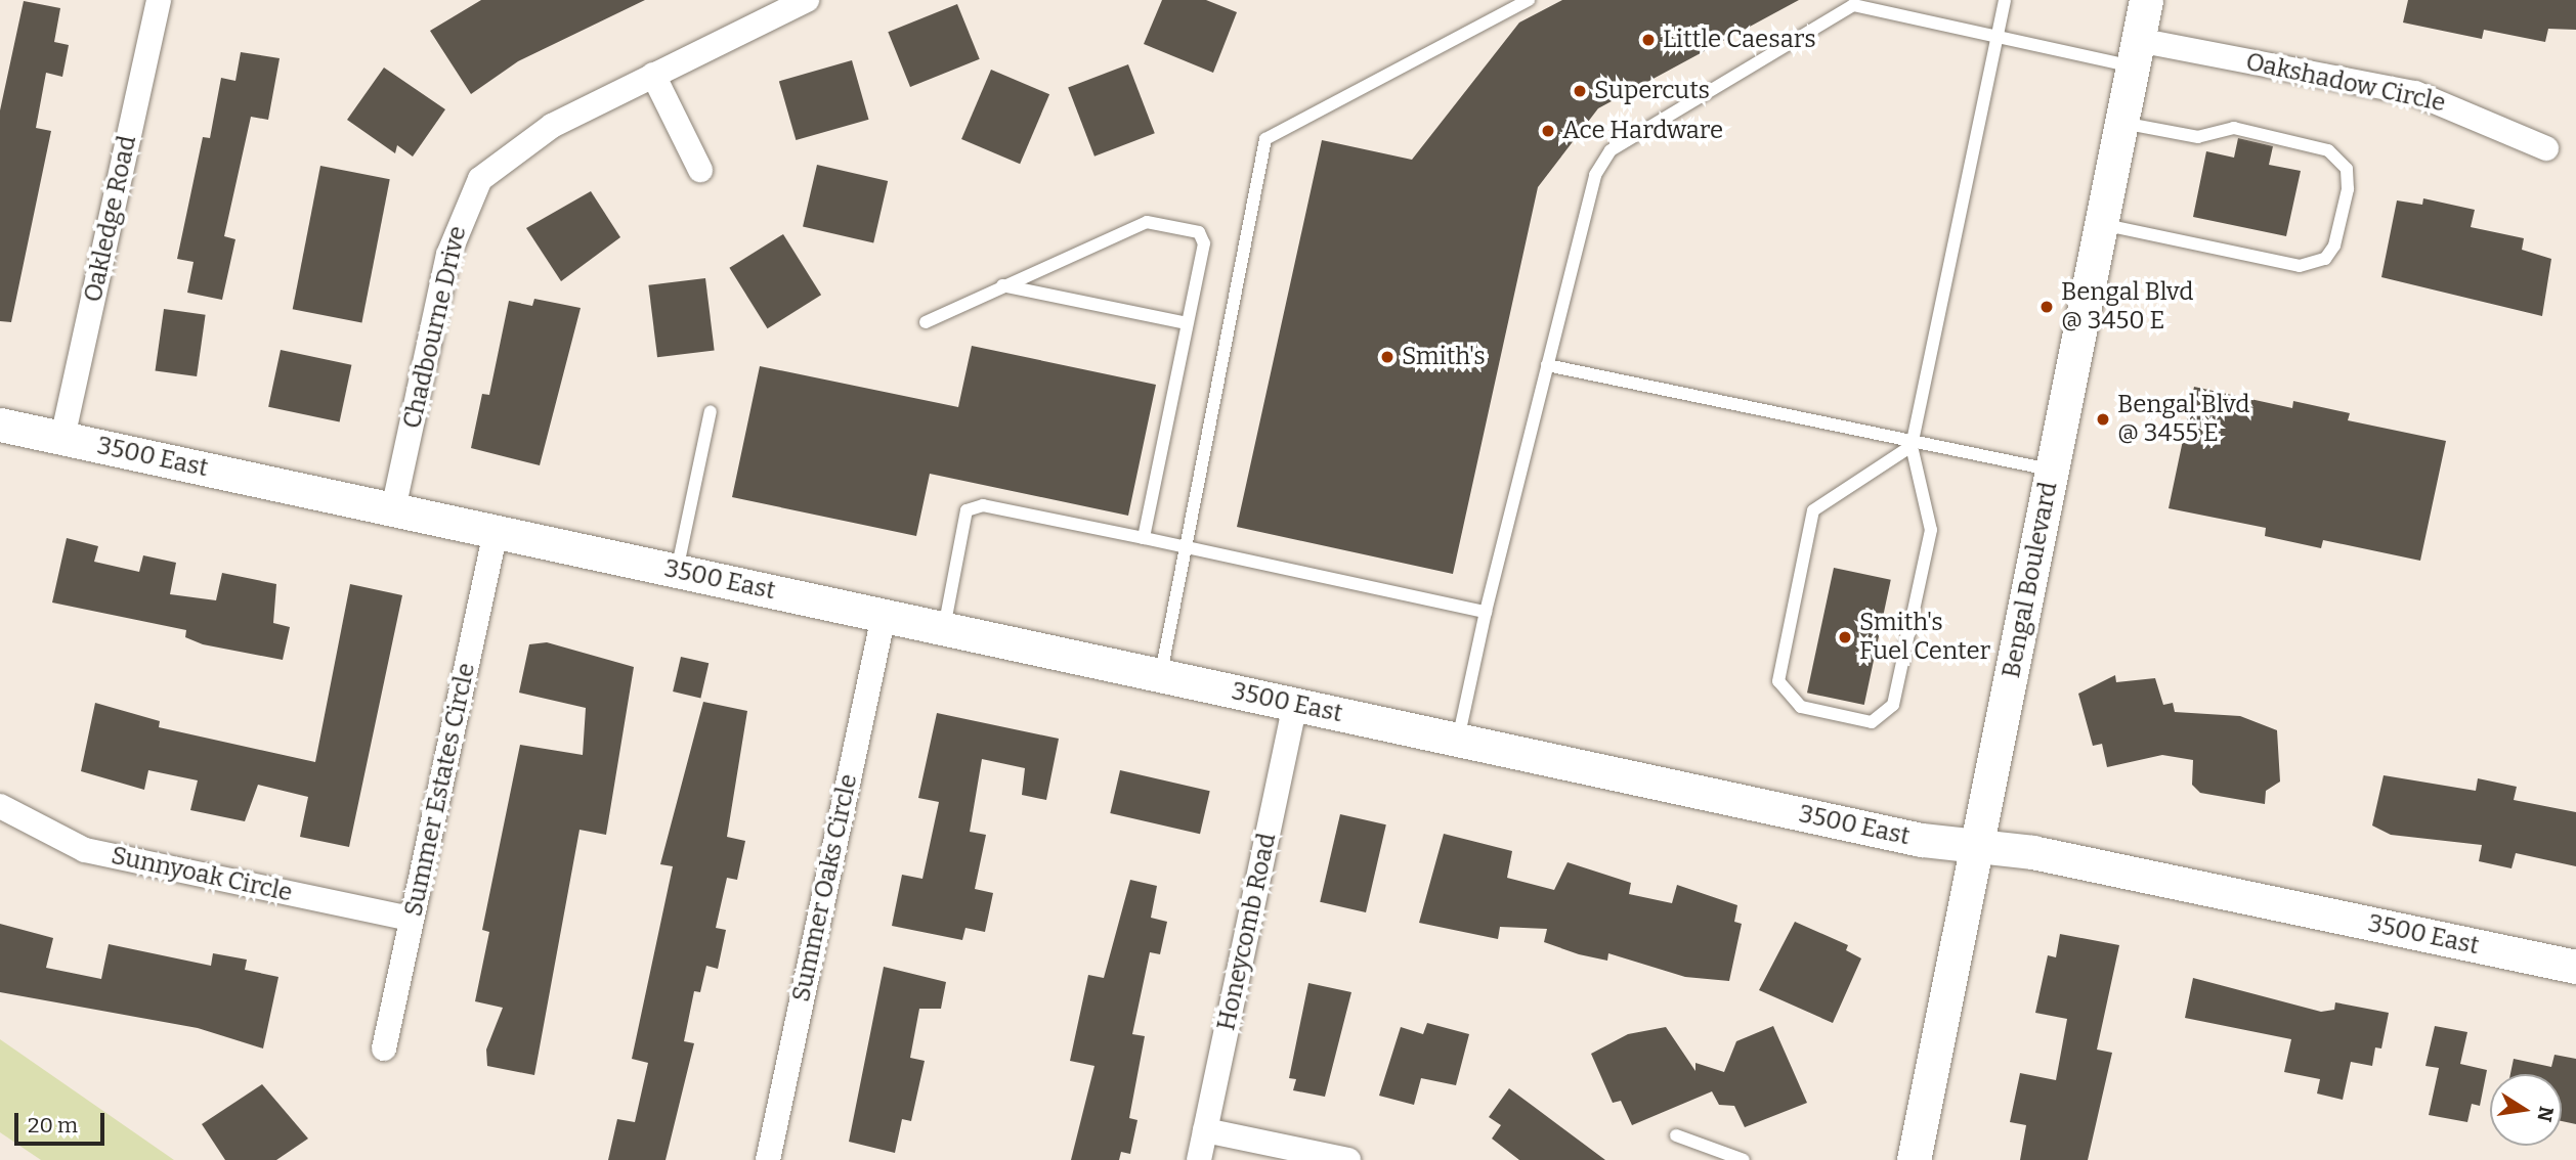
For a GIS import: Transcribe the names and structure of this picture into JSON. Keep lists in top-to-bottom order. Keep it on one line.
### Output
{"streets":{"main road":["3500 East","Bengal Boulevard"],"street":["Oakshadow Circle","Oakledge Road","Chadbourne Drive","Summer Estates Circle","Sunnyoak Circle","Summer Oaks Circle","Honeycomb Road"]},"crossings":[["Oakshadow Circle","Bengal Boulevard"],["Oakledge Road","3500 East"],["Chadbourne Drive","3500 East"],["3500 East","Bengal Boulevard"],["3500 East","Summer Estates Circle"],["3500 East","Summer Oaks Circle"],["3500 East","Honeycomb Road"],["Summer Estates Circle","Sunnyoak Circle"]],"places":["Little Caesars","Supercuts","Ace Hardware","Bengal Blvd @ 3450 E","Smith's","Bengal Blvd @ 3455 E","Smith's Fuel Center"],"scale_bar":"20 m","north":"right"}
